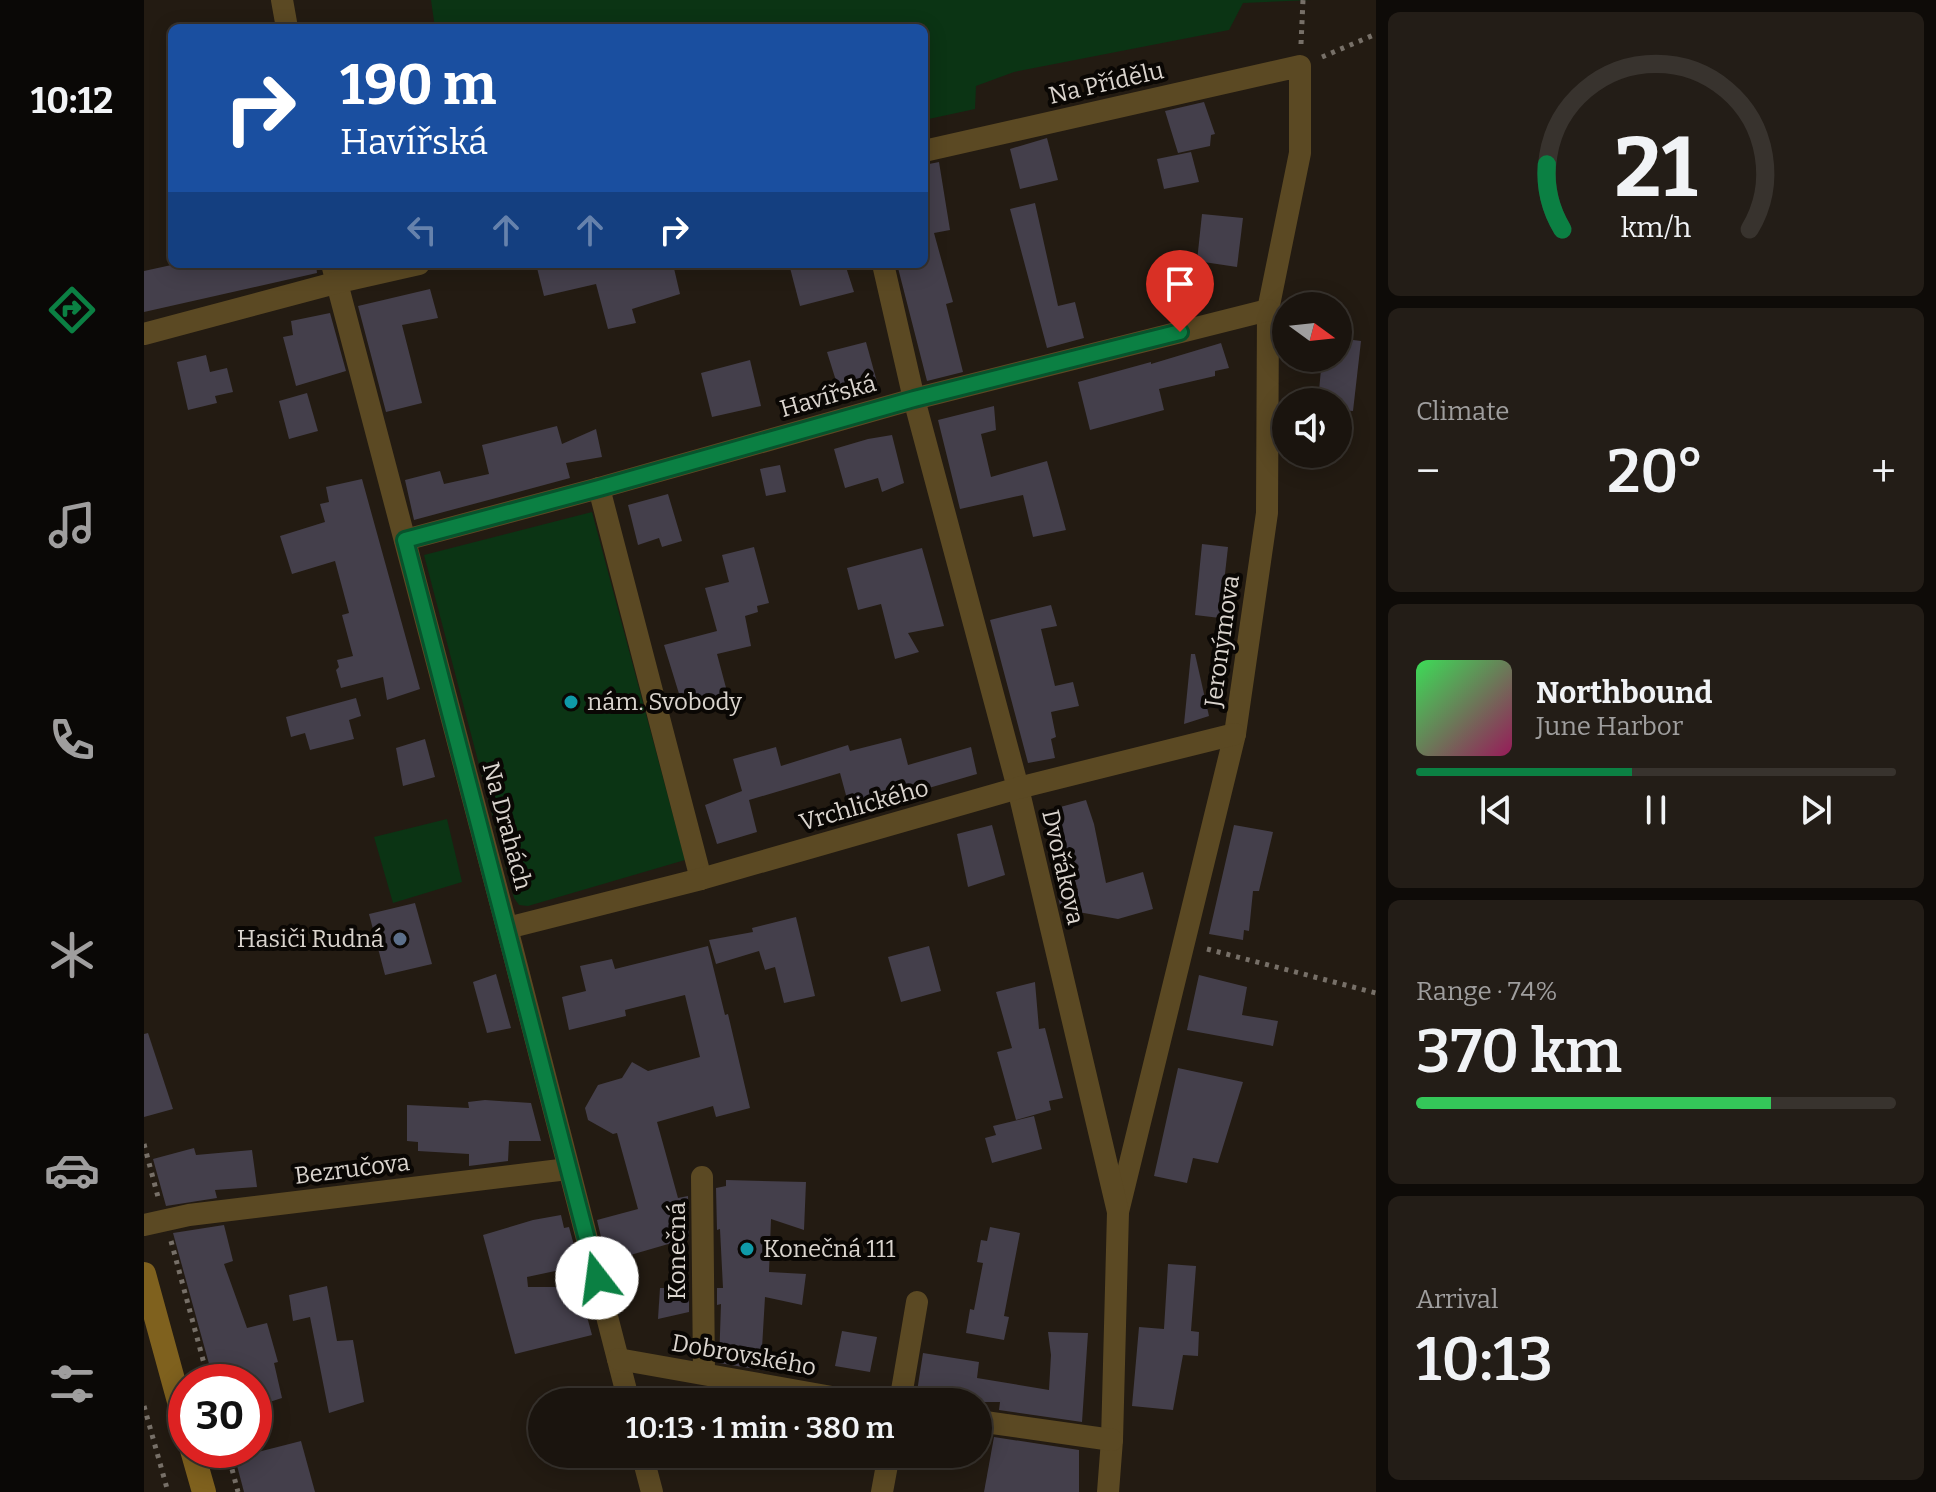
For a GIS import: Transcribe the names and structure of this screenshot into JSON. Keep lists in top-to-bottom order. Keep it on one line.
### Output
{"streets":{"street":["Na Přídělu","Havířská","Jeronýmova","Vrchlického","Na Drahách","Dvořákova","Bezručova","Konečná","Dobrovského"]},"crossings":[["Na Přídělu","Jeronýmova"],["Havířská","Jeronýmova"],["Havířská","Na Drahách"],["Havířská","Dvořákova"],["Jeronýmova","Vrchlického"],["Jeronýmova","Dvořákova"],["Vrchlického","Na Drahách"],["Vrchlického","Dvořákova"],["Na Drahách","Bezručova"],["Na Drahách","Dobrovského"],["Konečná","Dobrovského"]],"places":["nám. Svobody","Hasiči Rudná","Konečná 111"],"north":"right","page":{"tabs":"10:12","turn":["190 m","Havířská"],"tile":["Climate",["Range · 74%","370 km"],["Arrival","10:13"]],"heat":["−","20°","+"],"song":["Northbound","June Harbor"],"limit":"30","trip":"10:13 · 1 min · 380 m","gauge":["21","km/h"]}}
